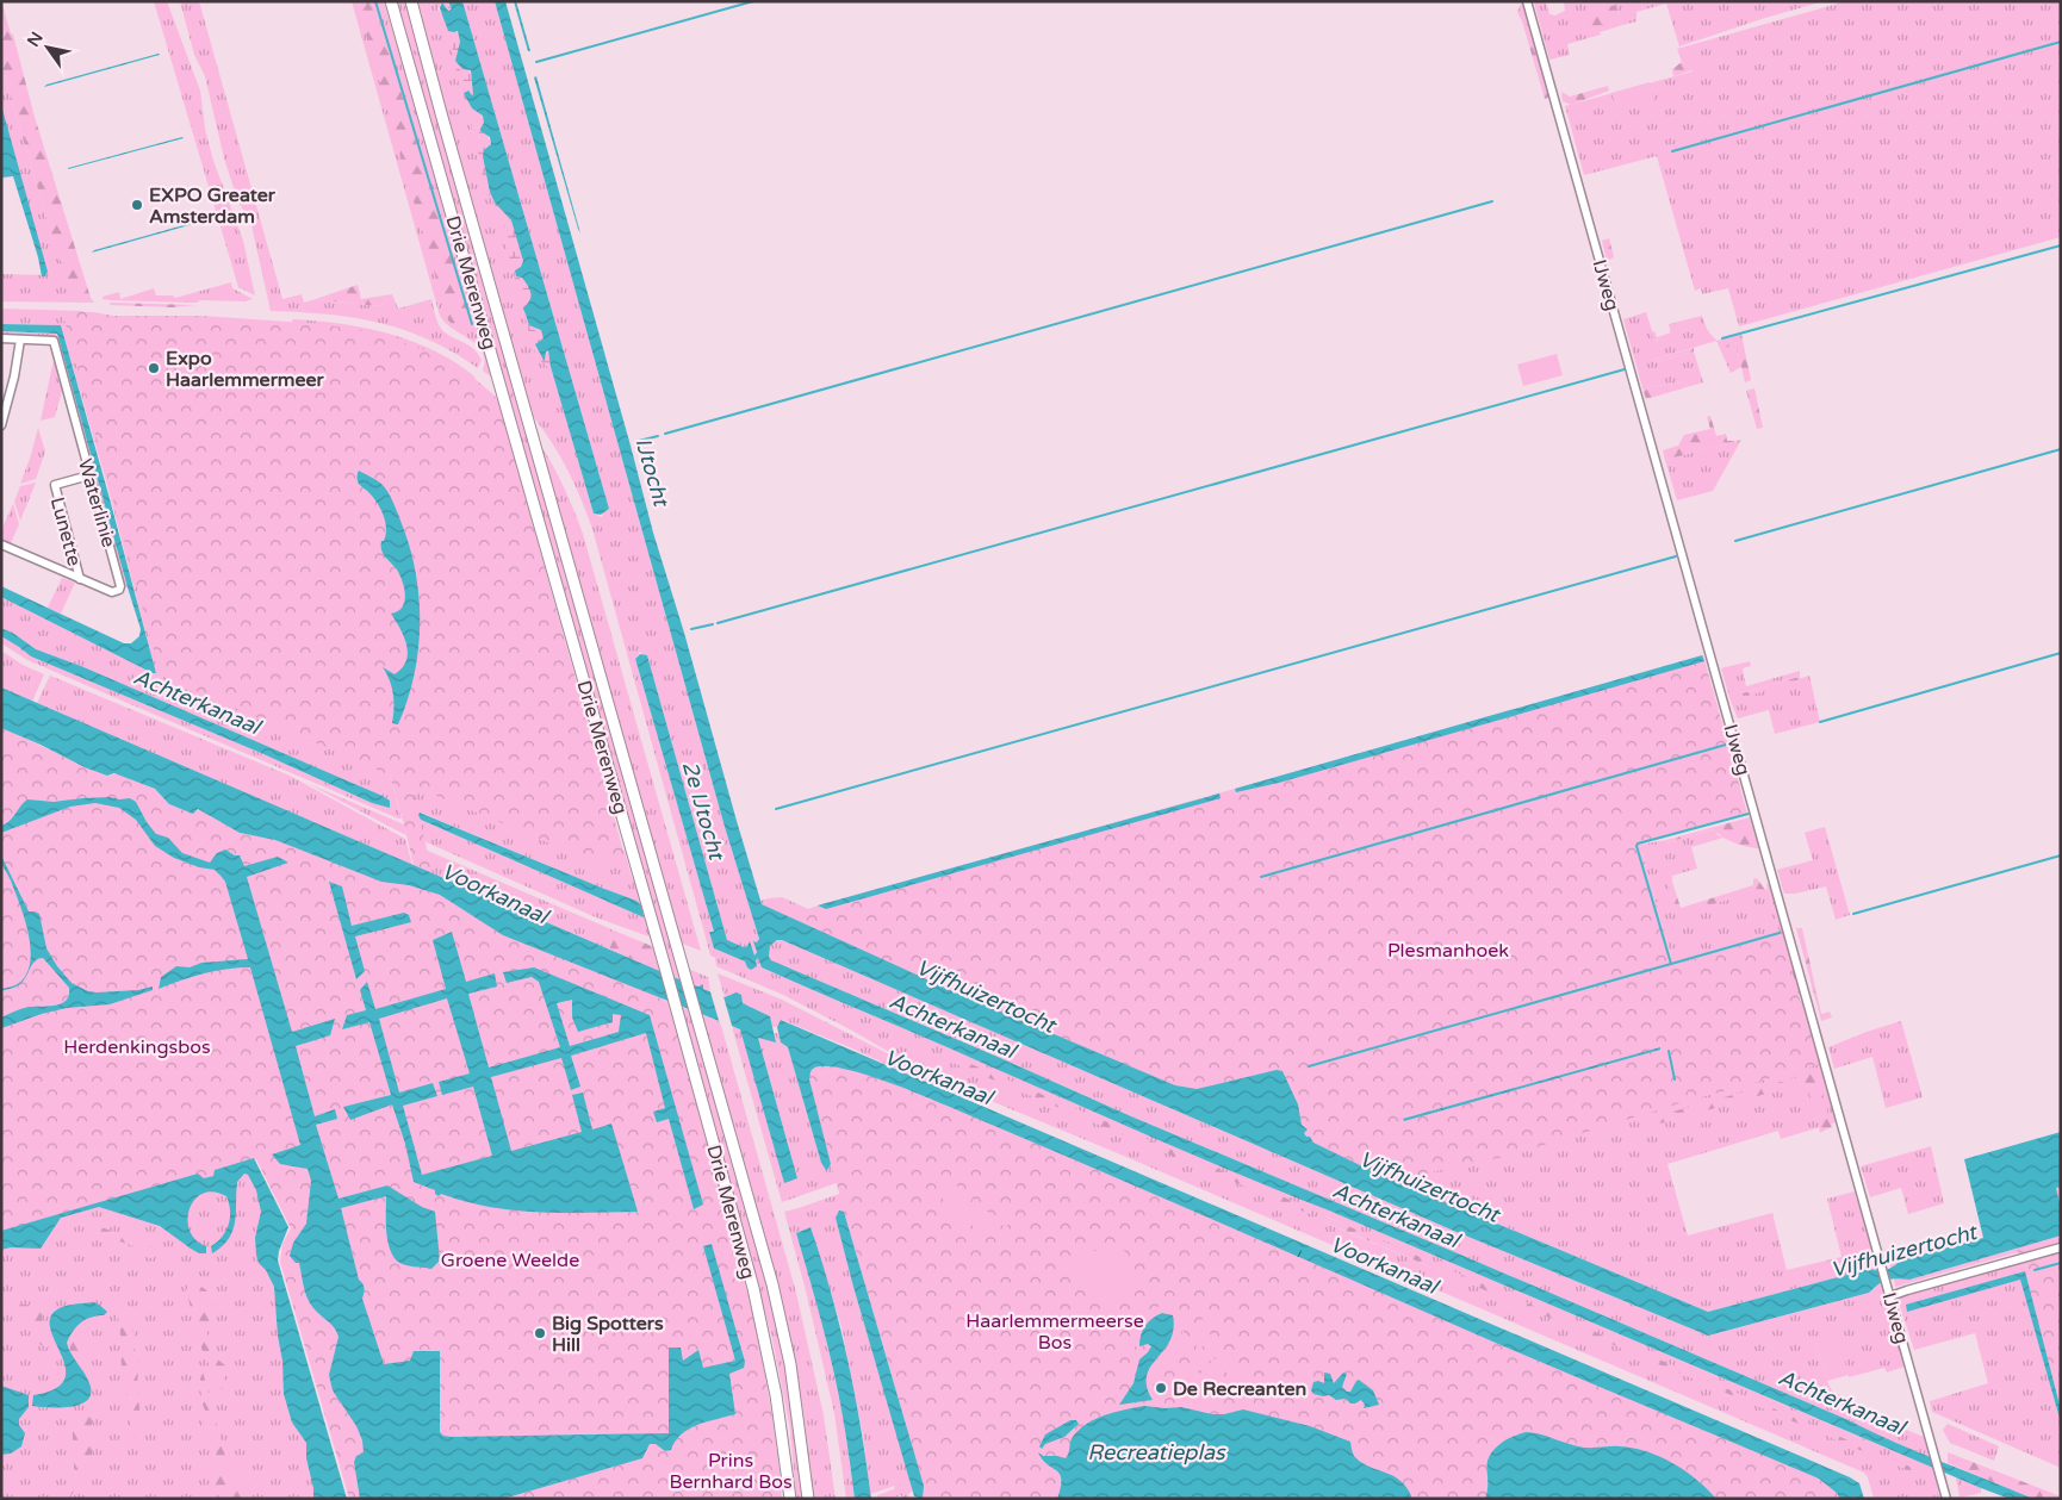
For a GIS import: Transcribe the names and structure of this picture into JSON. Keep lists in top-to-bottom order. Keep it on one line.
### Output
{"streets":{"highway":["Drie Merenweg"],"street":["IJweg","Waterlinie","Lunette"]},"crossings":[["Waterlinie","Lunette"]],"water":["IJtocht","Achterkanaal","2e IJtocht","Voorkanaal","Vijfhuizertocht","Recreatieplas"],"parks":["Plesmanhoek","Herdenkingsbos","Groene Weelde","Haarlemmermeerse Bos","Prins Bernhard Bos"],"places":["EXPO Greater Amsterdam","Expo Haarlemmermeer","Big Spotters Hill","De Recreanten"],"north":"top left"}
